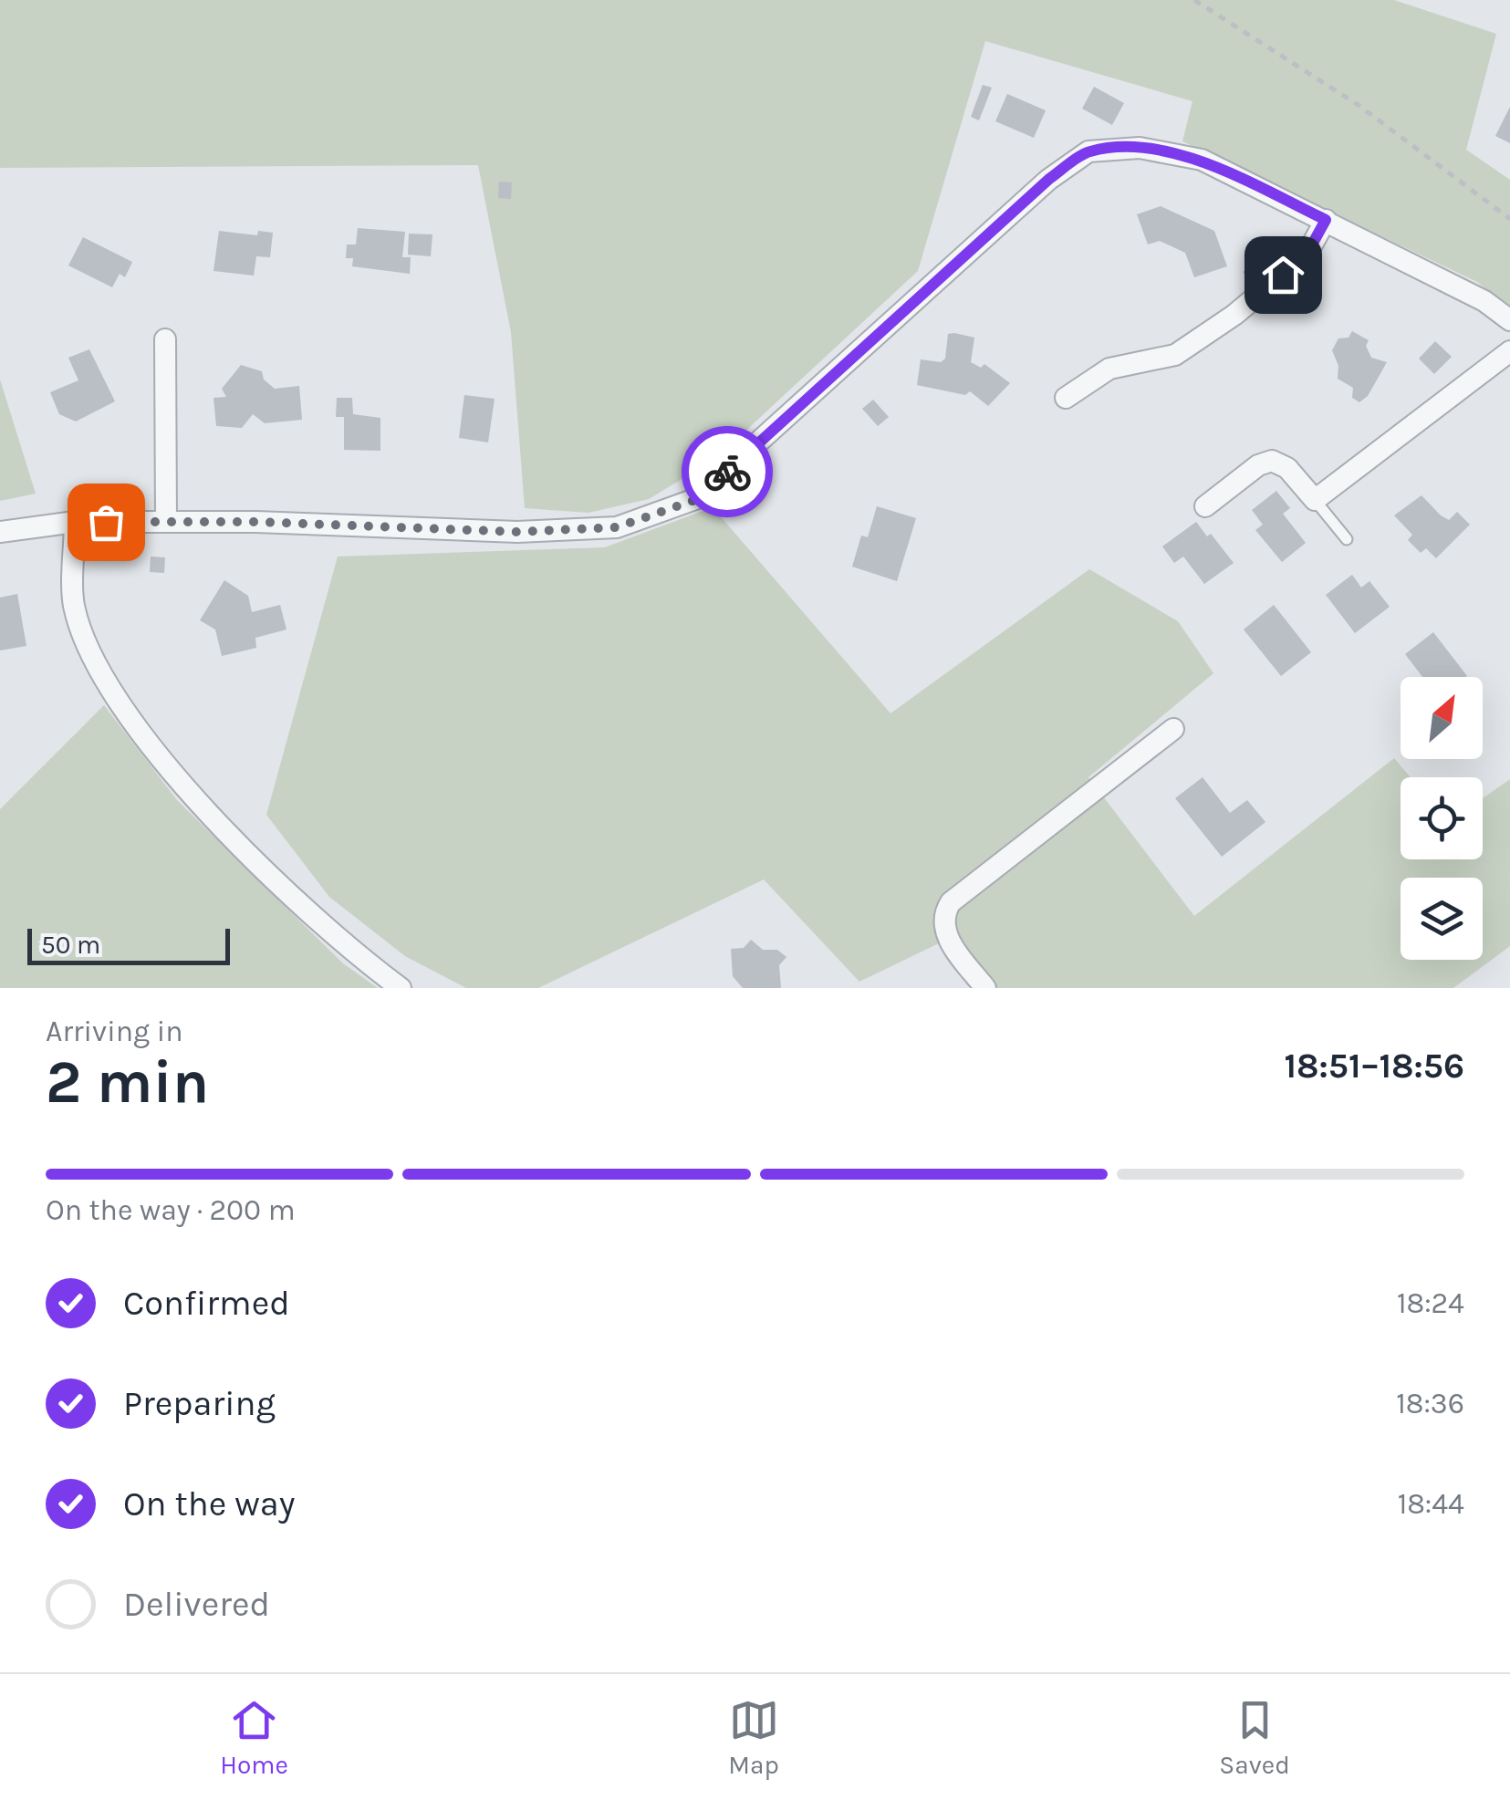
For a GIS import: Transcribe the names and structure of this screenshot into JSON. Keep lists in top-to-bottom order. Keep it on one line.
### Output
{"scale_bar":"50 m","north":"top right","page":{"scale":"50 m","heading":["2 min","Arriving in","18:51–18:56"],"bar":"On the way · 200 m","list":[["Confirmed","18:24"],["Preparing","18:36"],["On the way","18:44"],"Delivered"],"tabs":["Home","Map","Saved"]}}
